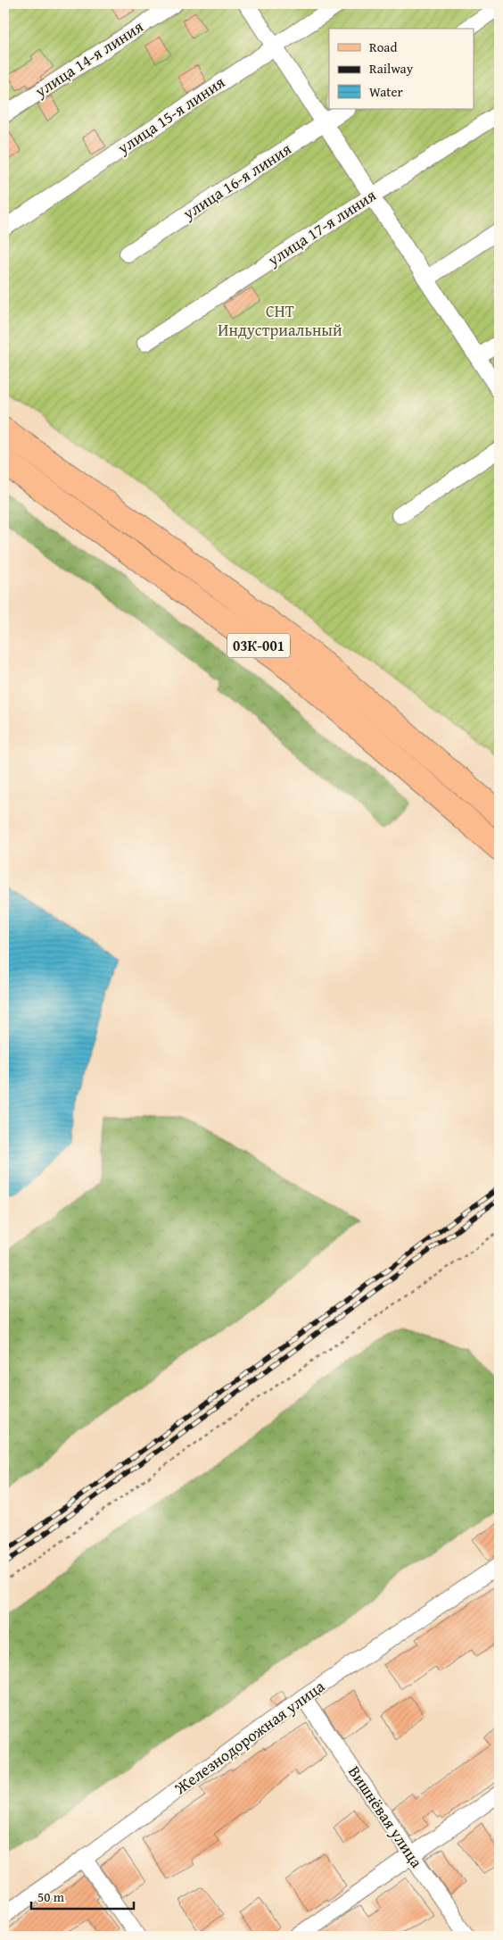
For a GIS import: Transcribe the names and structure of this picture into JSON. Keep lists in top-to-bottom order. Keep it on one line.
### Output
{"streets":{"main road":["03К-001"],"street":["улица 14-я линия","улица 15-я линия","улица 16-я линия","улица 17-я линия","Железнодорожная улица","Вишнёвая улица"]},"crossings":[["Железнодорожная улица","Вишнёвая улица"]],"parks":["СНТ Индустриальный"],"legend":["Road","Railway","Water"],"scale_bar":"50 m"}
